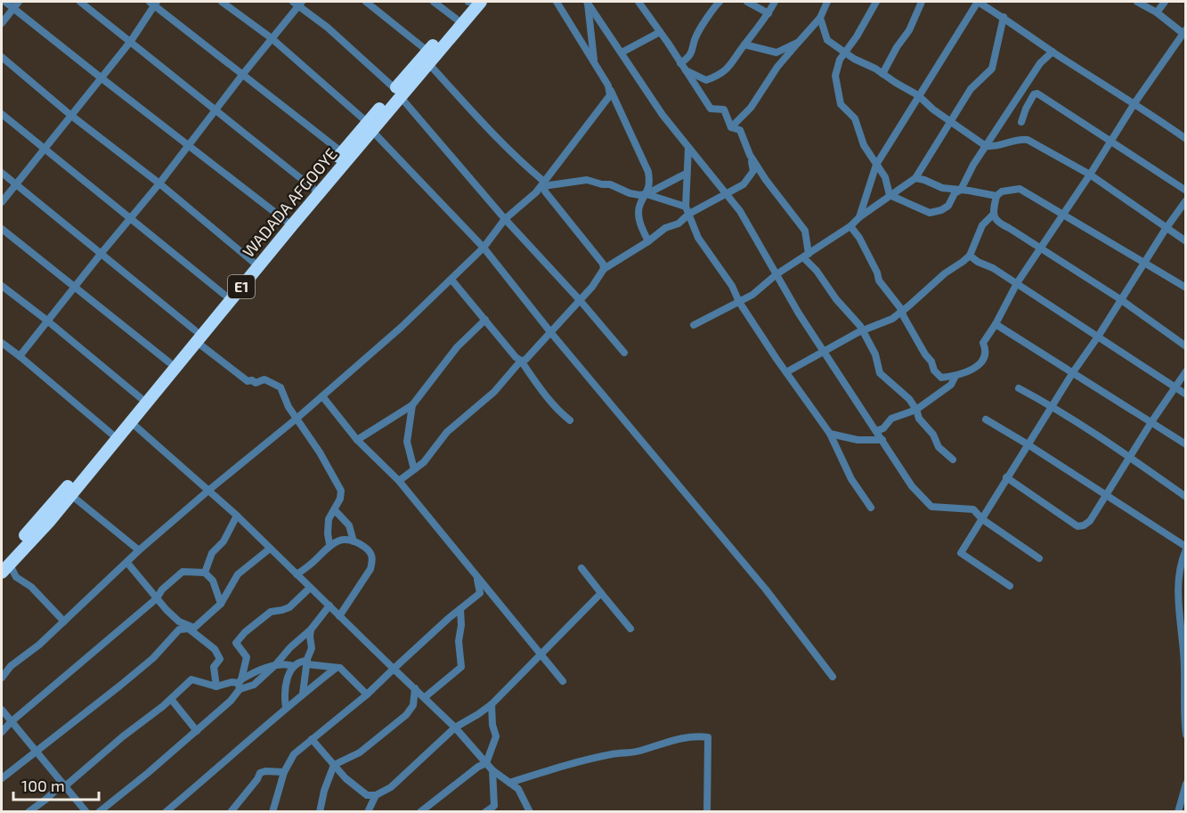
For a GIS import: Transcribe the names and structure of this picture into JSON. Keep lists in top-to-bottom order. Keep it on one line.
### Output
{"streets":{"highway":["WADADA AFGOOYE","E1"]},"scale_bar":"100 m"}
